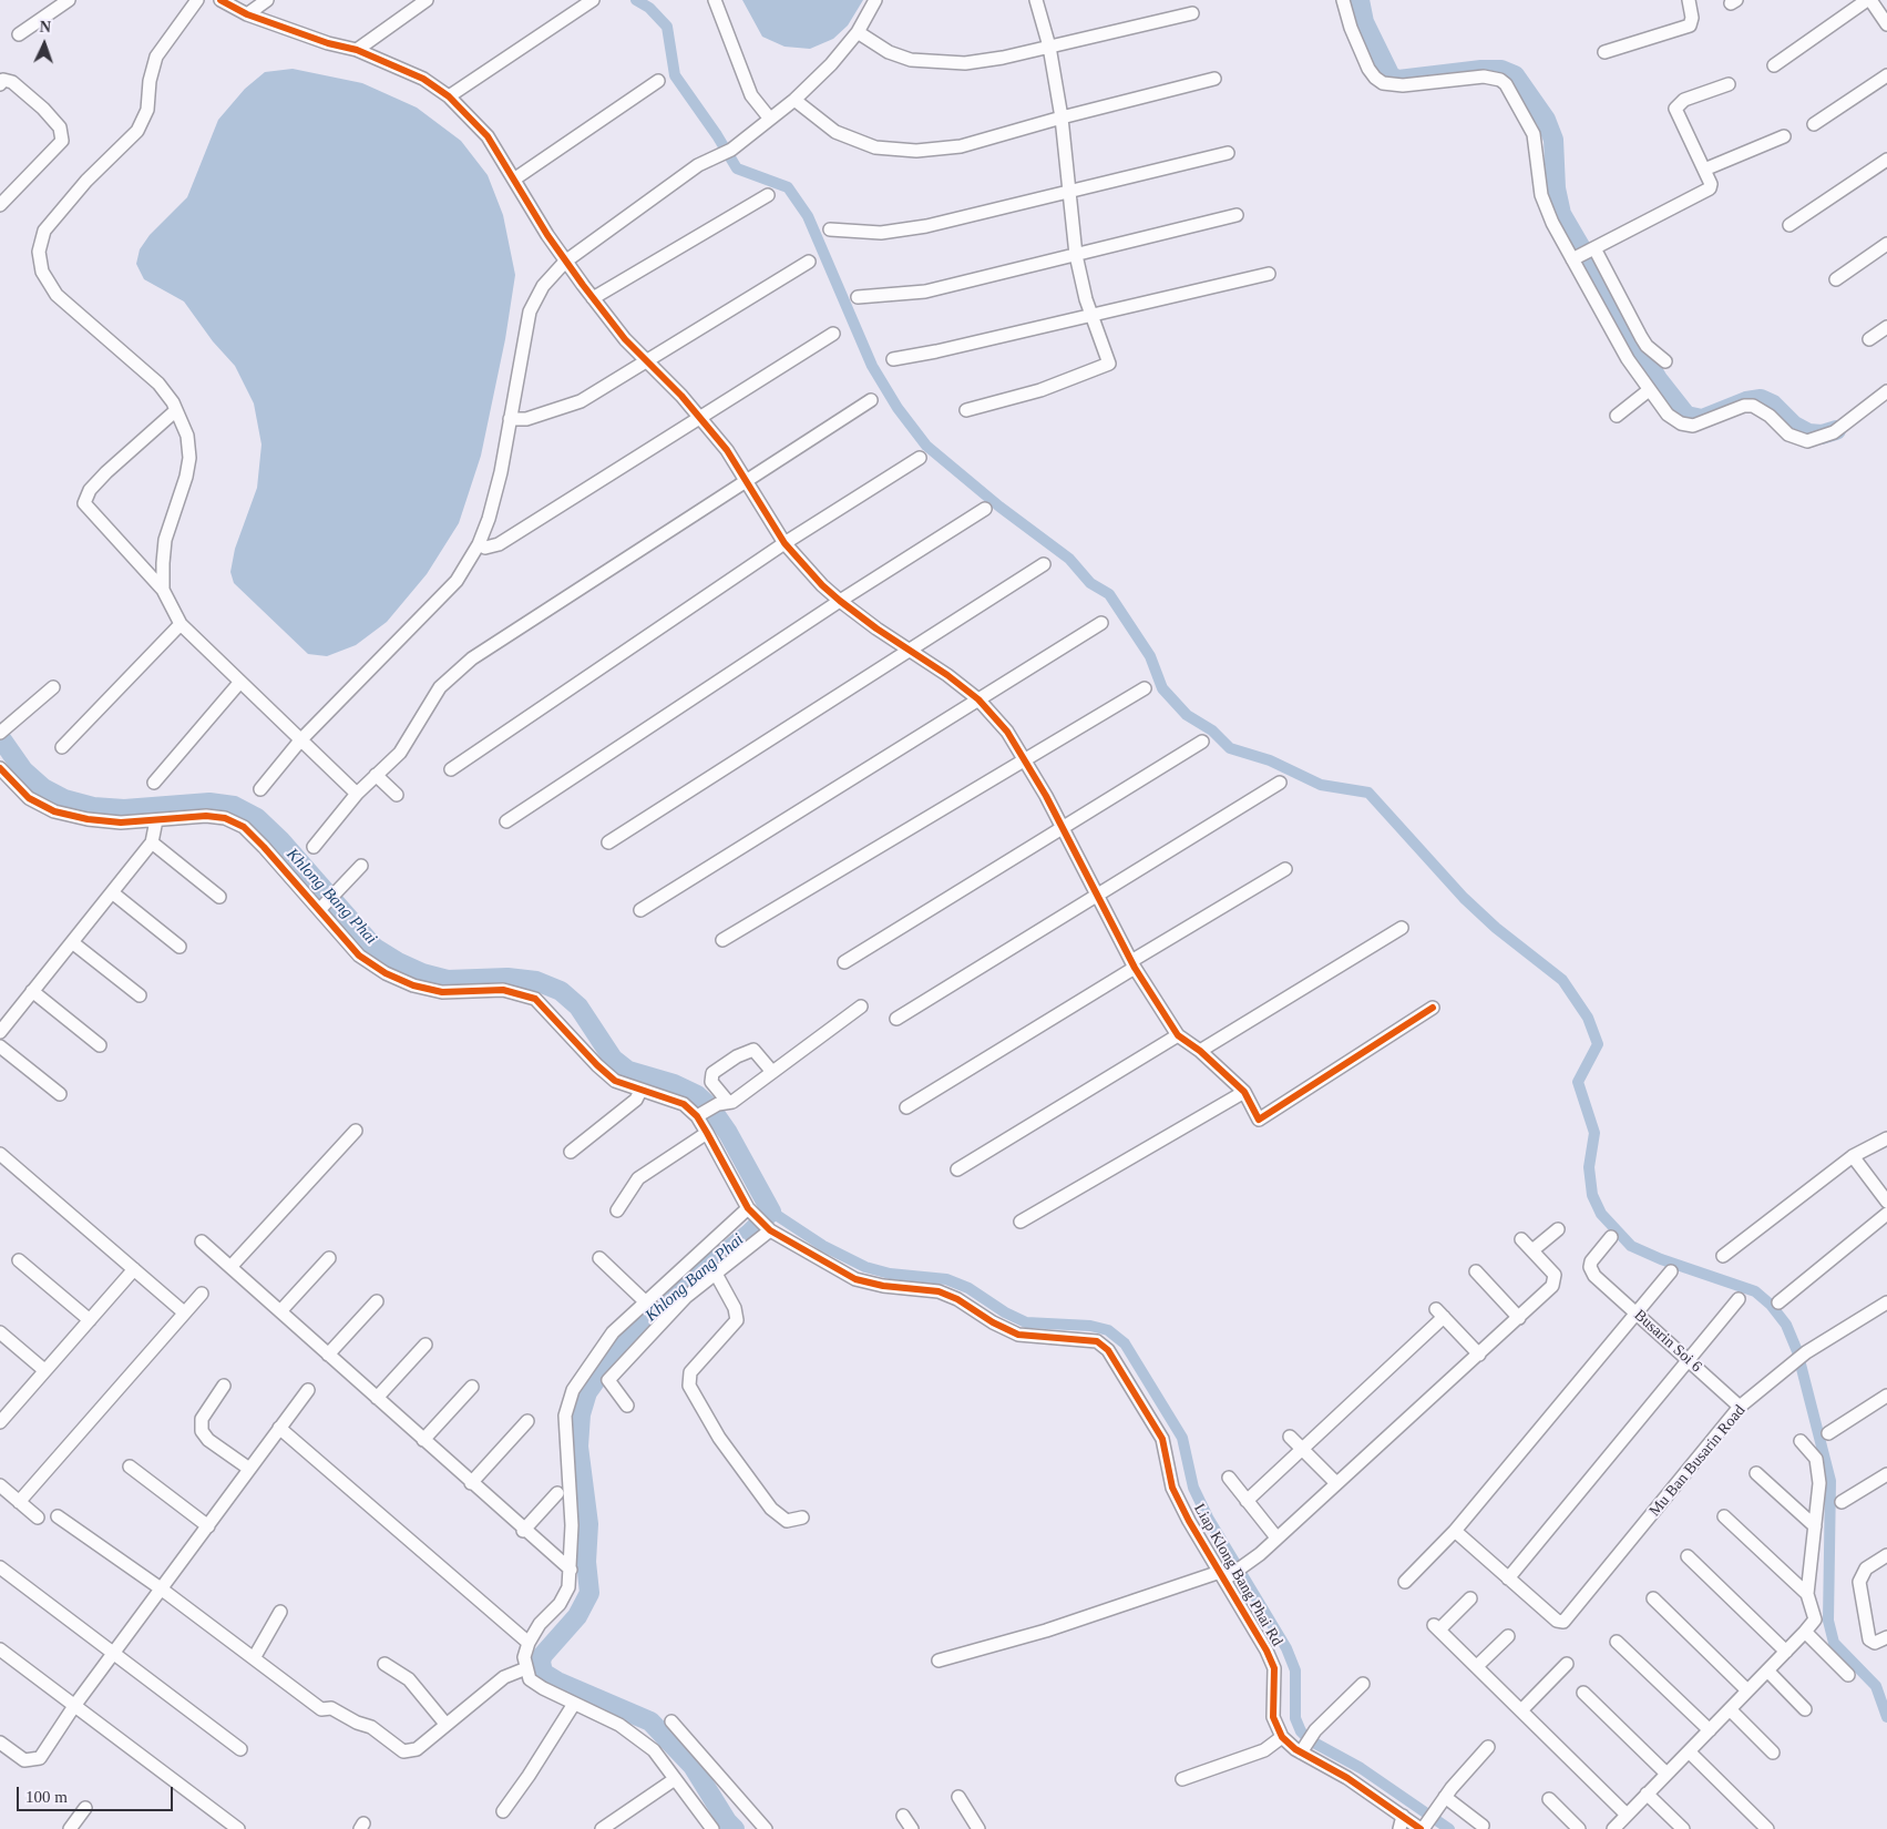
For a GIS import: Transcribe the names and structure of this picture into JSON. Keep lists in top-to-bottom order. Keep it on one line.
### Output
{"streets":{"street":["Busarin Soi 6","Mu Ban Busarin Road","Liap Klong Bang Phai Rd"]},"crossings":[["Busarin Soi 6","Mu Ban Busarin Road"]],"water":["Khlong Bang Phai"],"scale_bar":"100 m","north":"top"}
